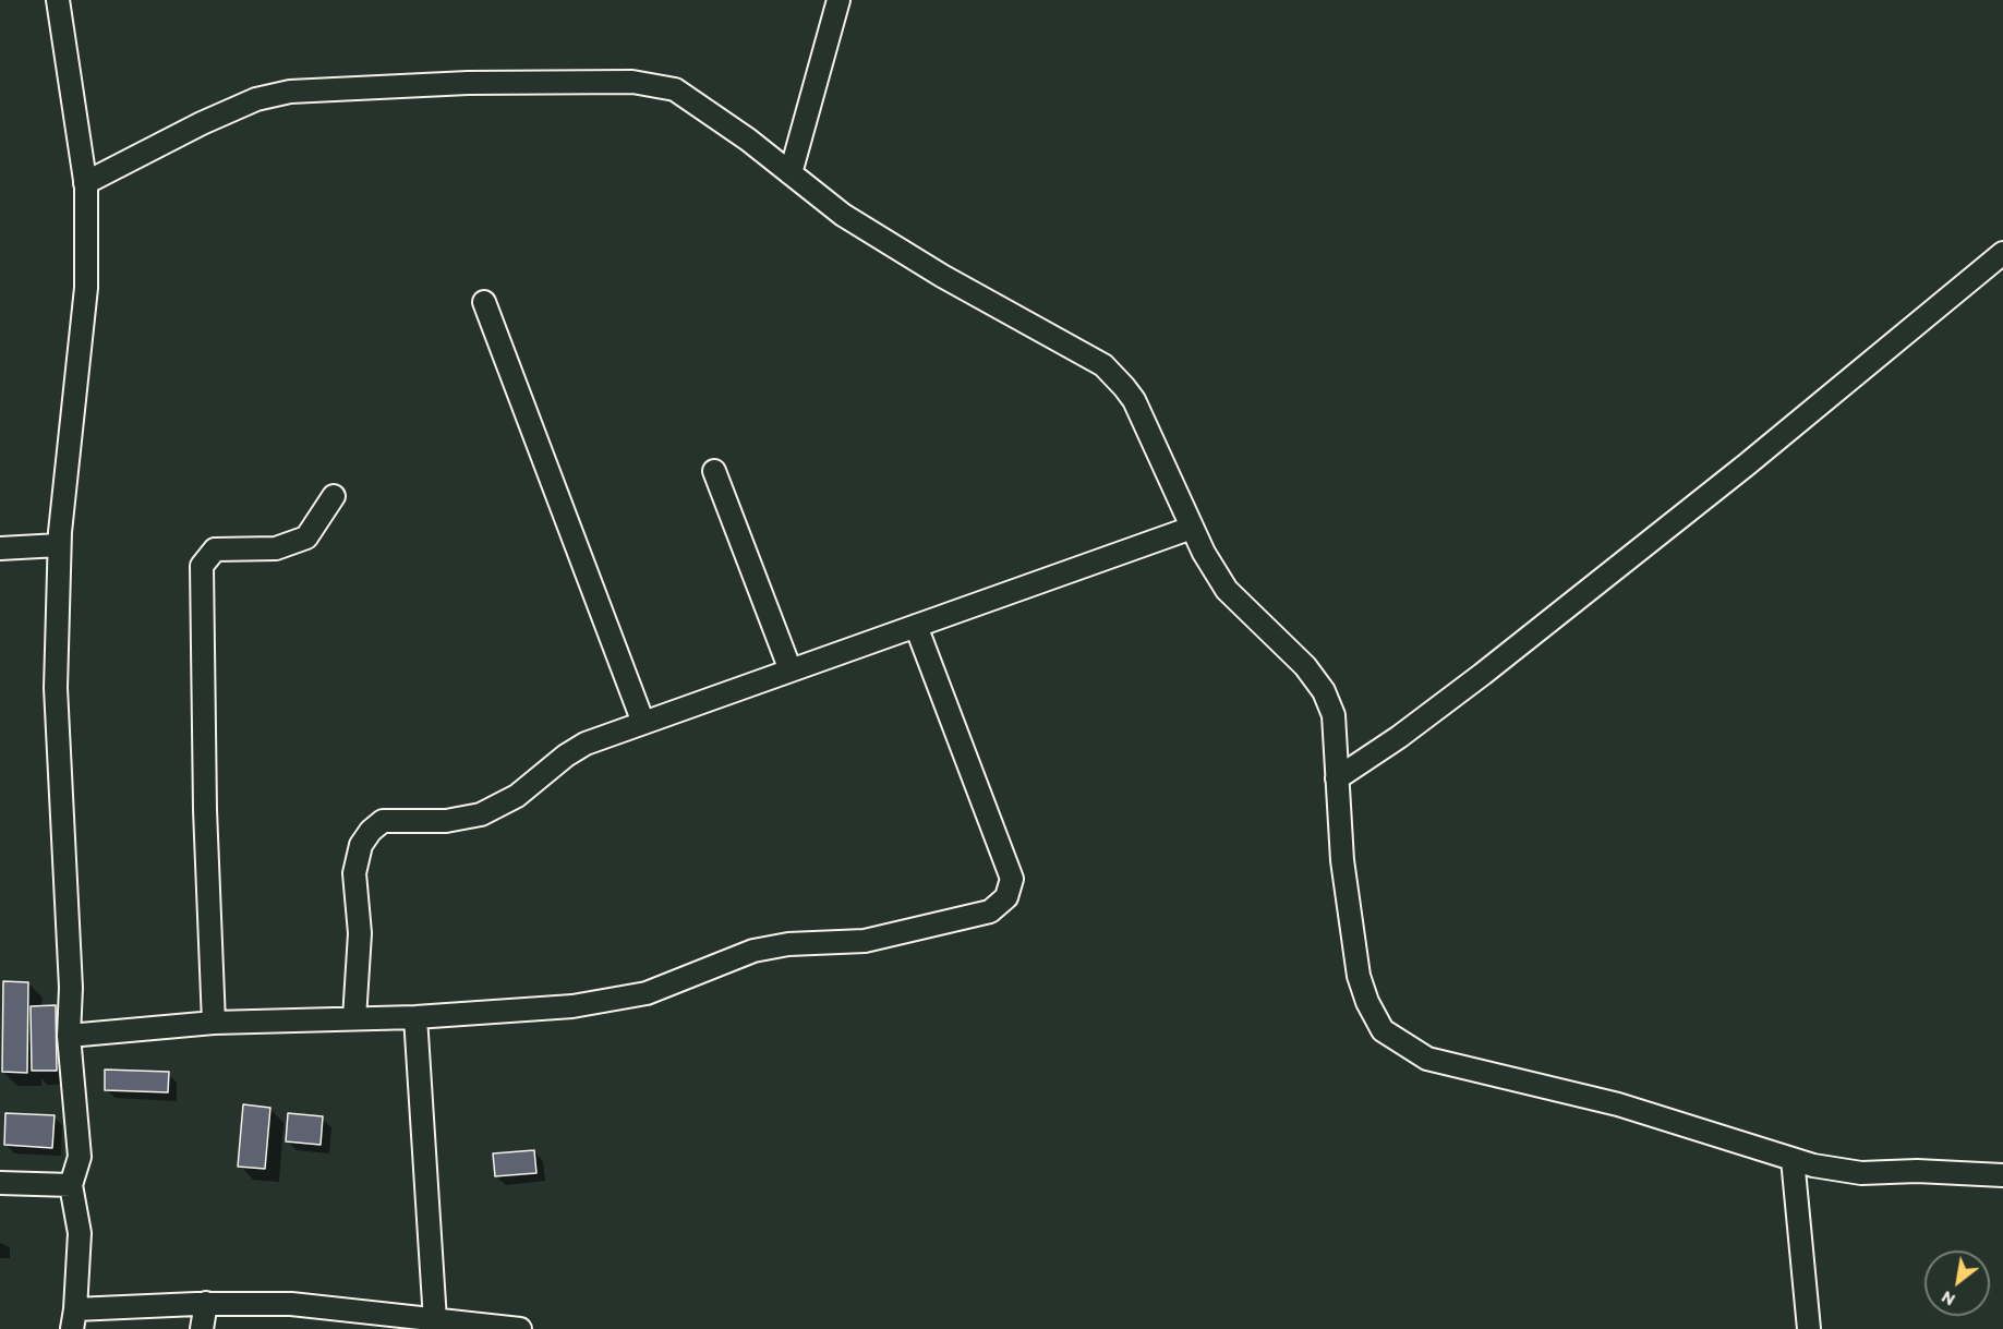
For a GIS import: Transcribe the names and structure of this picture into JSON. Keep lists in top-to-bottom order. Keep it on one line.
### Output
{"north":"bottom left"}
